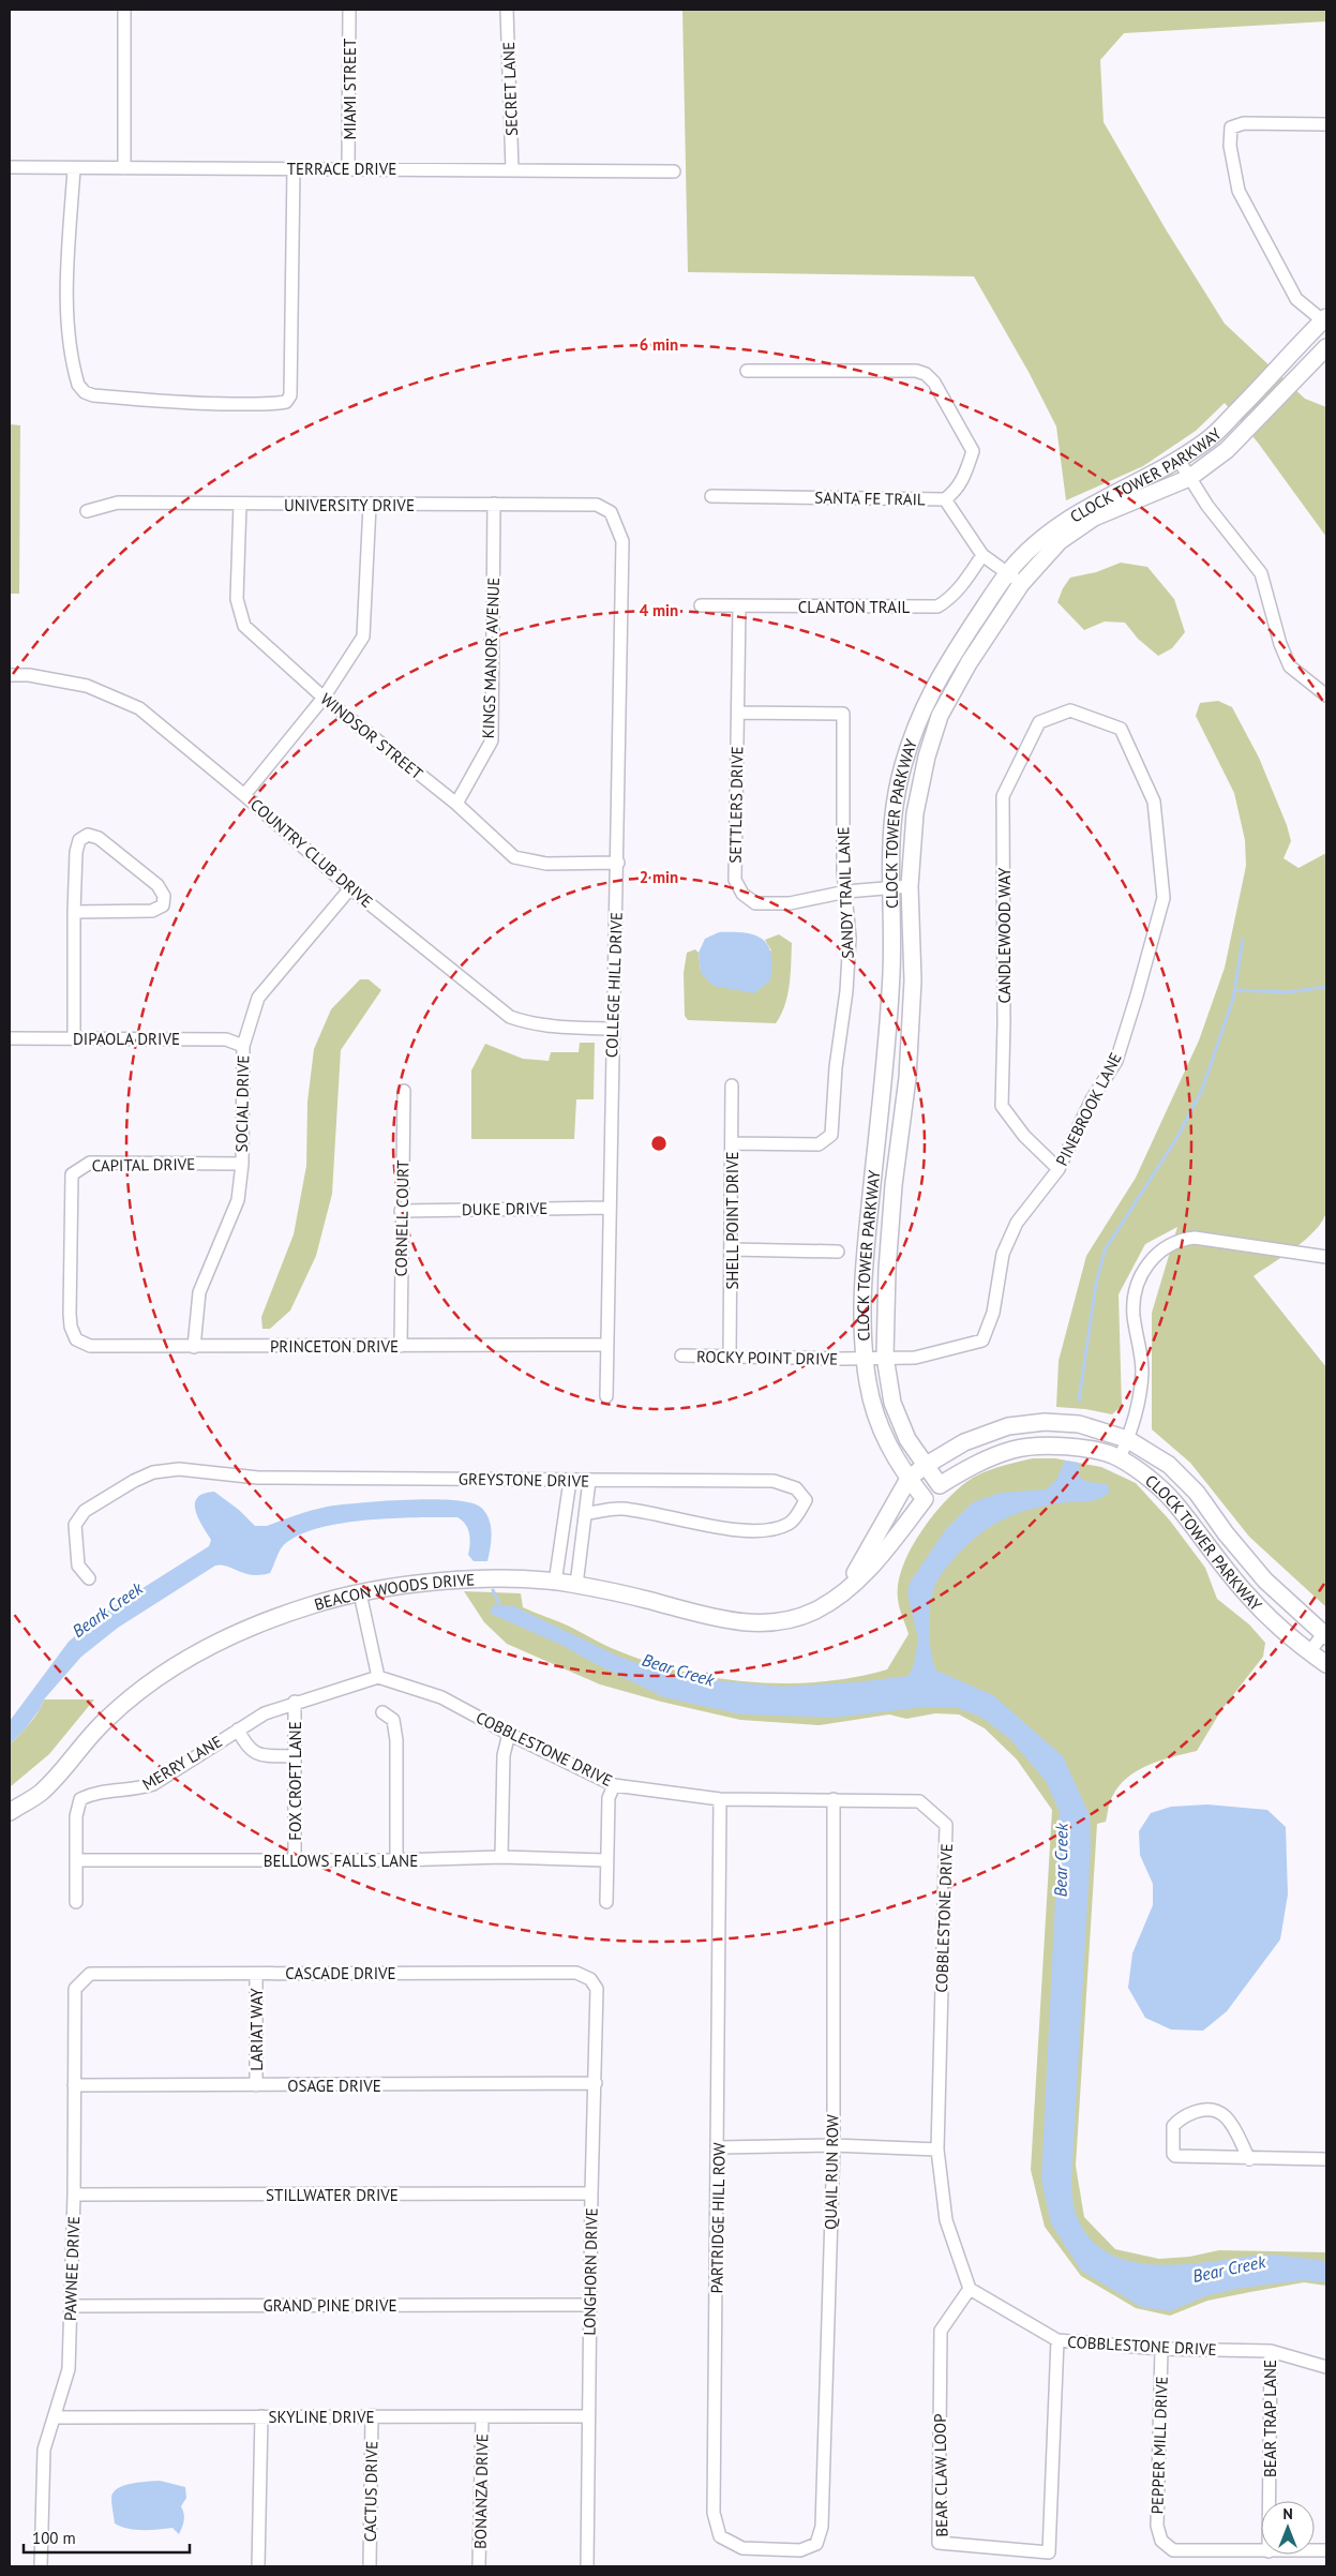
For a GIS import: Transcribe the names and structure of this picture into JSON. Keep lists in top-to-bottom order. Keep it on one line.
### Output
{"streets":{"street":["MIAMI STREET","SECRET LANE","TERRACE DRIVE","CLOCK TOWER PARKWAY","SANTA FE TRAIL","UNIVERSITY DRIVE","CLANTON TRAIL","KINGS MANOR AVENUE","WINDSOR STREET","SETTLERS DRIVE","COUNTRY CLUB DRIVE","SANDY TRAIL LANE","CANDLEWOOD WAY","COLLEGE HILL DRIVE","DIPAOLA DRIVE","SOCIAL DRIVE","PINEBROOK LANE","CAPITAL DRIVE","DUKE DRIVE","CORNELL COURT","SHELL POINT DRIVE","PRINCETON DRIVE","ROCKY POINT DRIVE","GREYSTONE DRIVE","BEACON WOODS DRIVE","COBBLESTONE DRIVE","MERRY LANE","FOX CROFT LANE","BELLOWS FALLS LANE","CASCADE DRIVE","LARIAT WAY","OSAGE DRIVE","QUAIL RUN ROW","STILLWATER DRIVE","PARTRIDGE HILL ROW","PAWNEE DRIVE","LONGHORN DRIVE","GRAND PINE DRIVE","SKYLINE DRIVE","BEAR TRAP LANE","PEPPER MILL DRIVE","BEAR CLAW LOOP","CACTUS DRIVE","BONANZA DRIVE"]},"crossings":[["MIAMI STREET","TERRACE DRIVE"],["SECRET LANE","TERRACE DRIVE"],["CLOCK TOWER PARKWAY","SANTA FE TRAIL"],["CLOCK TOWER PARKWAY","SETTLERS DRIVE"],["CLOCK TOWER PARKWAY","PINEBROOK LANE"],["CLOCK TOWER PARKWAY","ROCKY POINT DRIVE"],["CLOCK TOWER PARKWAY","BEACON WOODS DRIVE"],["SANTA FE TRAIL","CLANTON TRAIL"],["UNIVERSITY DRIVE","KINGS MANOR AVENUE"],["UNIVERSITY DRIVE","WINDSOR STREET"],["UNIVERSITY DRIVE","COLLEGE HILL DRIVE"],["CLANTON TRAIL","SETTLERS DRIVE"],["KINGS MANOR AVENUE","WINDSOR STREET"],["WINDSOR STREET","COLLEGE HILL DRIVE"],["SETTLERS DRIVE","SANDY TRAIL LANE"],["COUNTRY CLUB DRIVE","COLLEGE HILL DRIVE"],["COUNTRY CLUB DRIVE","SOCIAL DRIVE"],["SANDY TRAIL LANE","SHELL POINT DRIVE"],["CANDLEWOOD WAY","PINEBROOK LANE"],["COLLEGE HILL DRIVE","DUKE DRIVE"],["COLLEGE HILL DRIVE","PRINCETON DRIVE"],["DIPAOLA DRIVE","SOCIAL DRIVE"],["SOCIAL DRIVE","CAPITAL DRIVE"],["SOCIAL DRIVE","PRINCETON DRIVE"],["PINEBROOK LANE","ROCKY POINT DRIVE"],["CAPITAL DRIVE","PRINCETON DRIVE"],["DUKE DRIVE","CORNELL COURT"],["CORNELL COURT","PRINCETON DRIVE"],["SHELL POINT DRIVE","ROCKY POINT DRIVE"],["COBBLESTONE DRIVE","MERRY LANE"],["COBBLESTONE DRIVE","QUAIL RUN ROW"],["COBBLESTONE DRIVE","PARTRIDGE HILL ROW"],["COBBLESTONE DRIVE","BEAR TRAP LANE"],["COBBLESTONE DRIVE","PEPPER MILL DRIVE"],["COBBLESTONE DRIVE","BEAR CLAW LOOP"],["MERRY LANE","FOX CROFT LANE"],["MERRY LANE","BELLOWS FALLS LANE"],["FOX CROFT LANE","BELLOWS FALLS LANE"],["CASCADE DRIVE","LARIAT WAY"],["CASCADE DRIVE","PAWNEE DRIVE"],["CASCADE DRIVE","LONGHORN DRIVE"],["LARIAT WAY","OSAGE DRIVE"],["OSAGE DRIVE","PAWNEE DRIVE"],["OSAGE DRIVE","LONGHORN DRIVE"],["QUAIL RUN ROW","PARTRIDGE HILL ROW"],["STILLWATER DRIVE","PAWNEE DRIVE"],["STILLWATER DRIVE","LONGHORN DRIVE"],["PAWNEE DRIVE","GRAND PINE DRIVE"],["PAWNEE DRIVE","SKYLINE DRIVE"],["LONGHORN DRIVE","GRAND PINE DRIVE"],["LONGHORN DRIVE","SKYLINE DRIVE"],["SKYLINE DRIVE","CACTUS DRIVE"],["SKYLINE DRIVE","BONANZA DRIVE"]],"water":["Beark Creek","Bear Creek"],"scale_bar":"100 m","north":"top","rings":["6 min","4 min","2 min"]}
